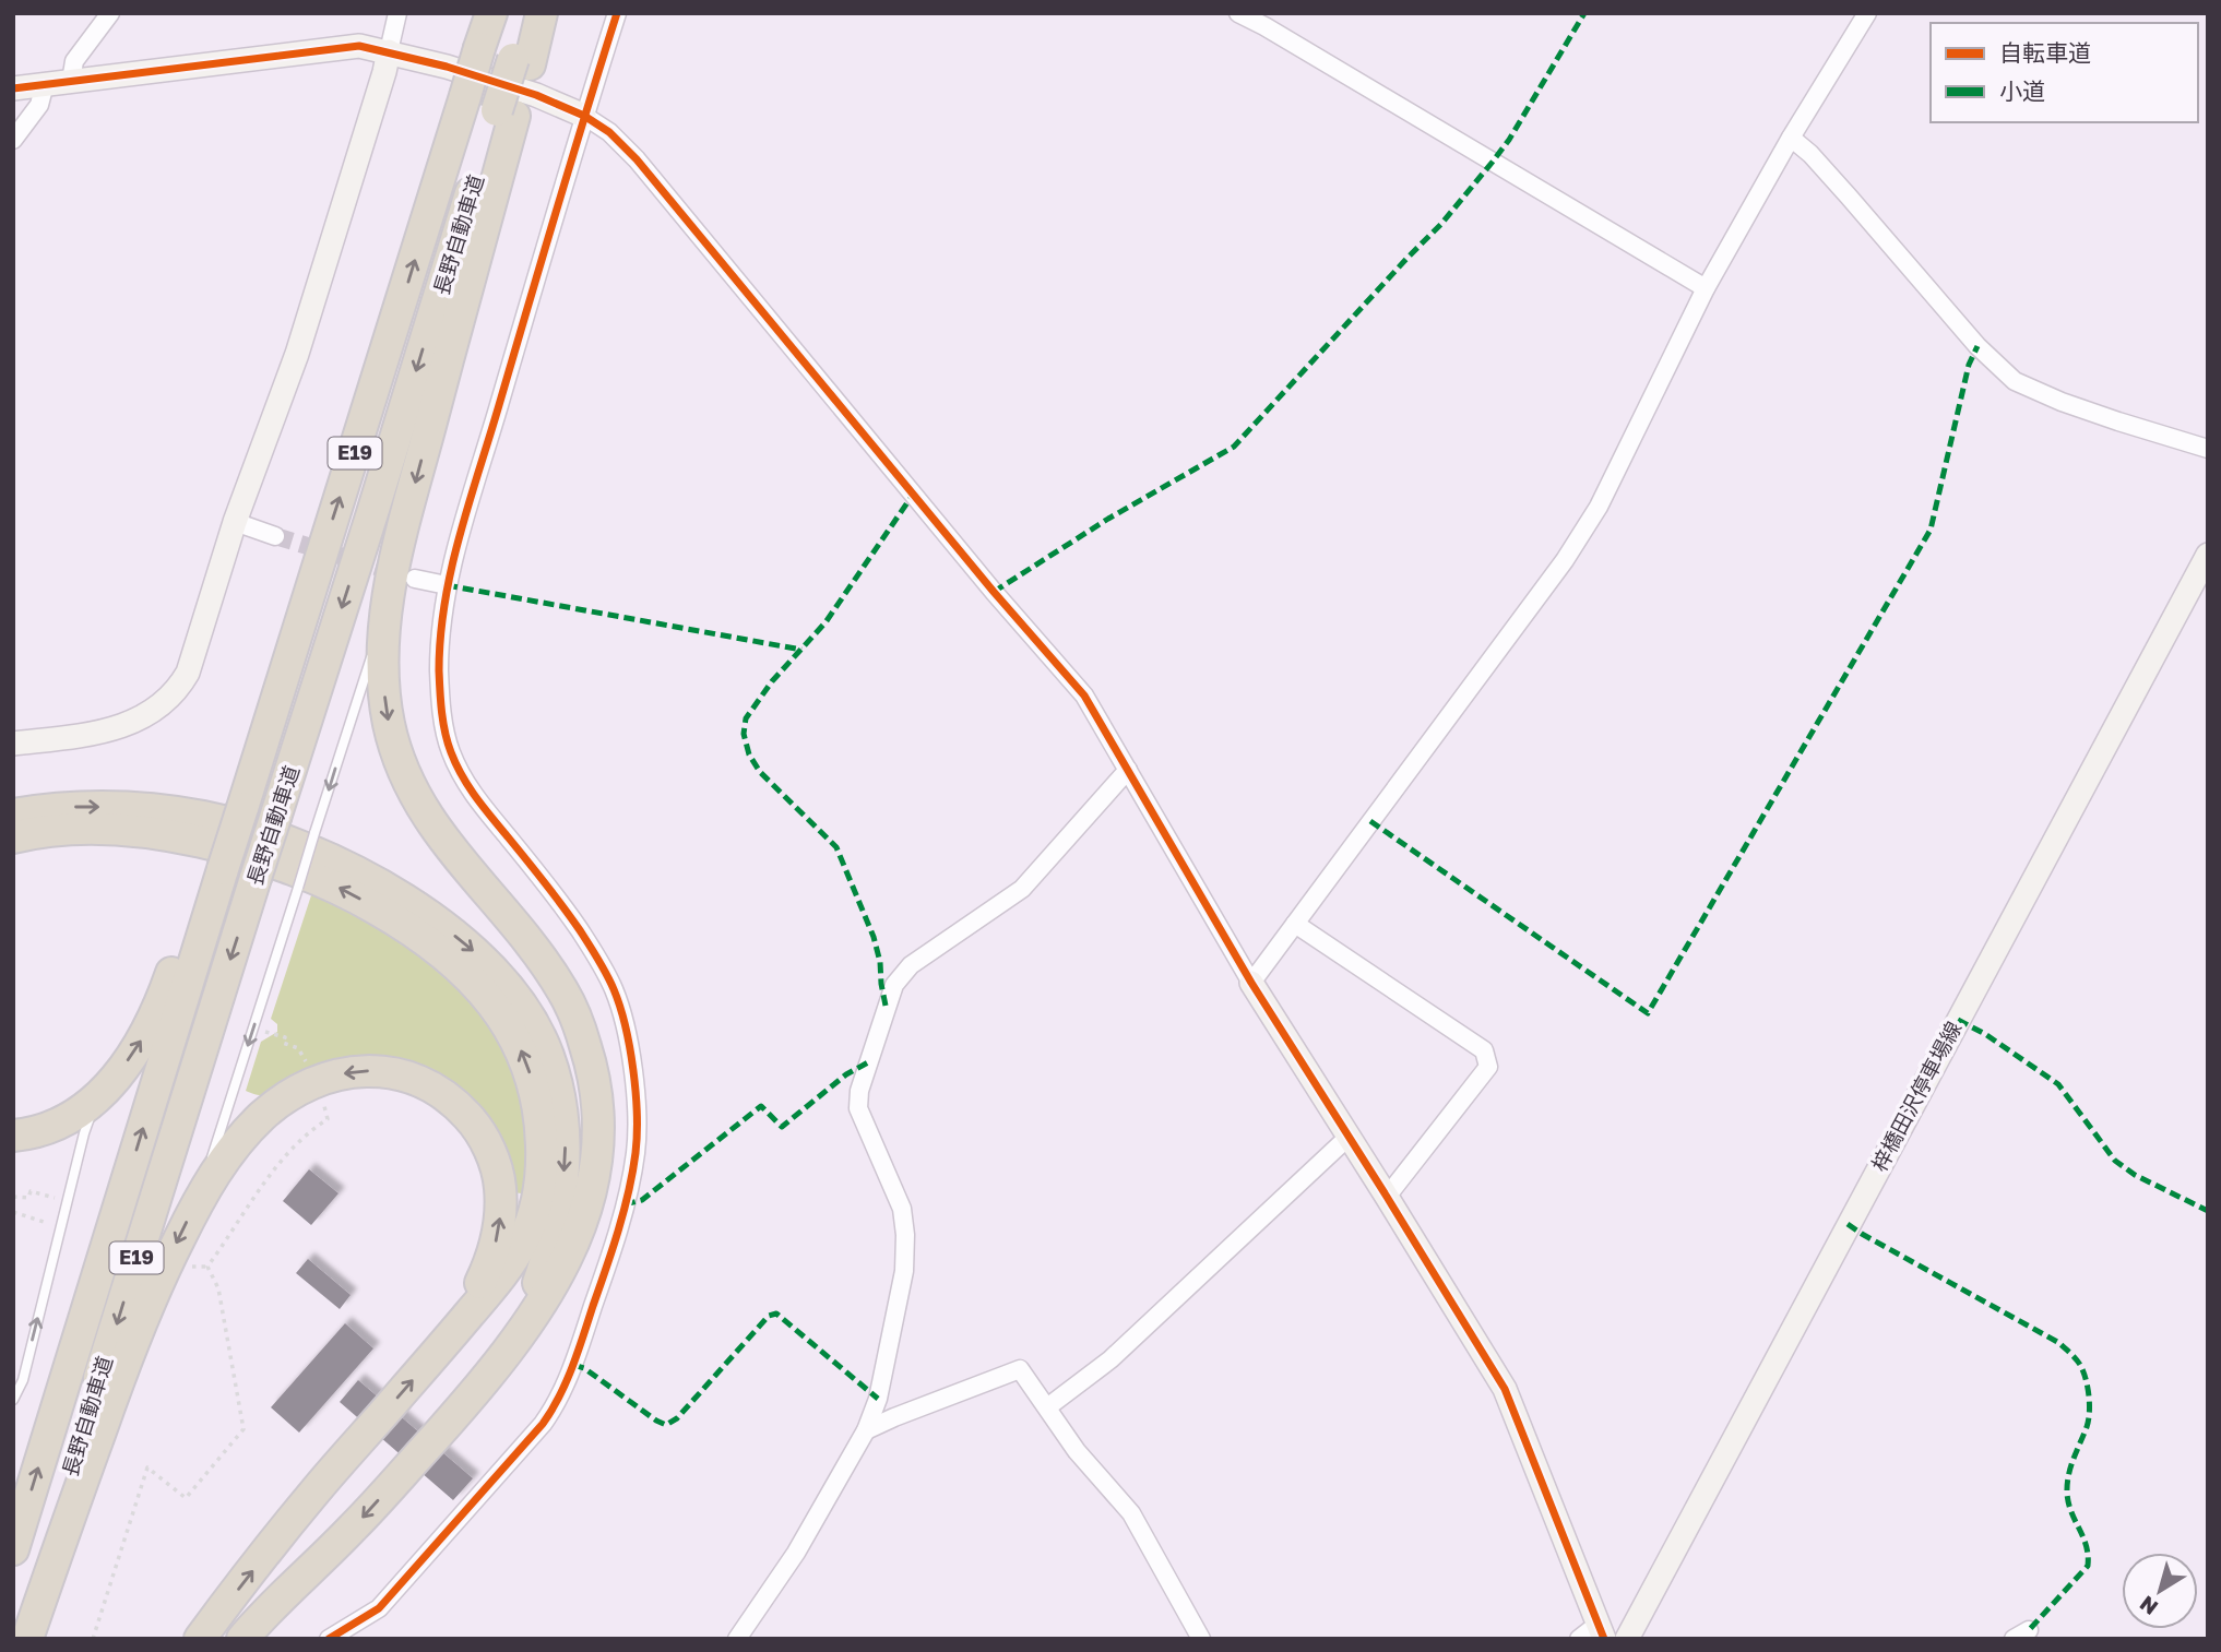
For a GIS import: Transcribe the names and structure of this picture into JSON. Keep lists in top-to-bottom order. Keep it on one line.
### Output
{"streets":{"highway":["長野自動車道","E19"],"street":["梓橋田沢停車場線"]},"legend":["自転車道","小道"],"north":"bottom left"}
